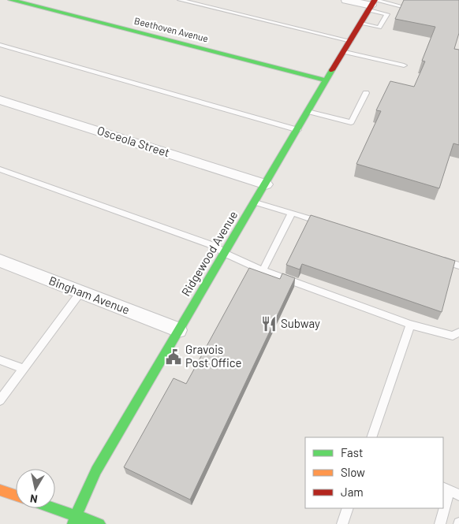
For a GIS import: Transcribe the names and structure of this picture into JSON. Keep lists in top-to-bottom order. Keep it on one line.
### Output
{"streets":{"street":["Beethoven Avenue","Osceola Street","Ridgewood Avenue","Bingham Avenue"]},"crossings":[["Beethoven Avenue","Ridgewood Avenue"],["Osceola Street","Ridgewood Avenue"],["Ridgewood Avenue","Bingham Avenue"]],"places":{"restaurant":["Subway"],"public building":["Gravois Post Office"]},"legend":["Fast","Slow","Jam"],"north":"bottom"}
